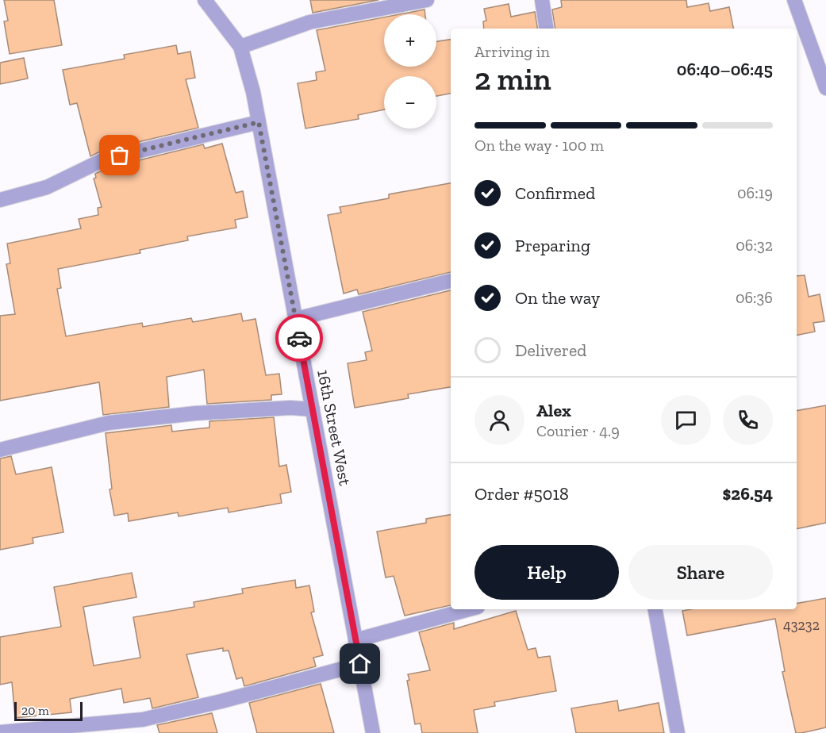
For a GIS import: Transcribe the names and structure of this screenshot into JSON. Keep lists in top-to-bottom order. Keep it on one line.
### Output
{"streets":{"street":["16th Street West"]},"house_numbers":["43232"],"scale_bar":"20 m","page":{"map_buttons":["+","−"],"heading":["2 min","Arriving in","06:40–06:45"],"panel":["Alex","Courier · 4.9","Order #5018","$26.54"],"bar":"On the way · 100 m","list":[["Confirmed","06:19"],["Preparing","06:32"],["On the way","06:36"],"Delivered"],"buttons":["Help","Share"],"scale":"20 m"}}
